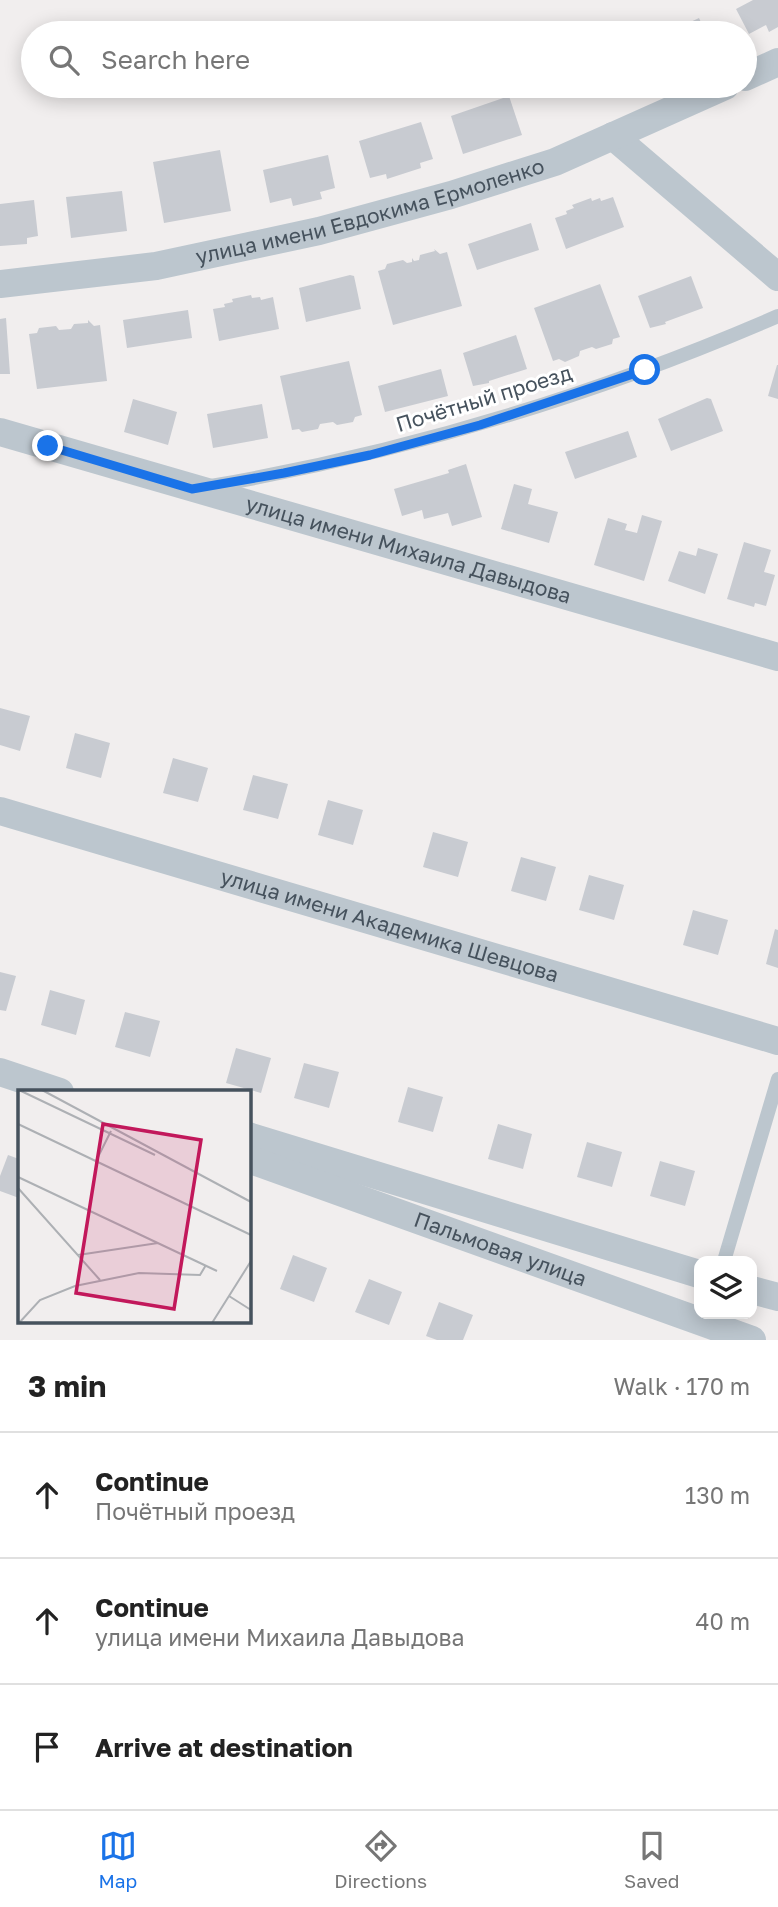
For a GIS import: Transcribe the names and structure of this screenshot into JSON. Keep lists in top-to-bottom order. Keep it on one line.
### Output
{"streets":{"street":["улица имени Евдокима Ермоленко","улица имени Михаила Давыдова","улица имени Академика Шевцова","Пальмовая улица"],"lane":["Почётный проезд"]},"crossings":[["Почётный проезд","улица имени Михаила Давыдова"]],"page":{"search":"Search here","heading":["3 min","Walk · 170 m"],"list":[["Continue","Почётный проезд","130 m"],["Continue","улица имени Михаила Давыдова","40 m"],"Arrive at destination"],"nav":["Map","Directions","Saved"]}}
